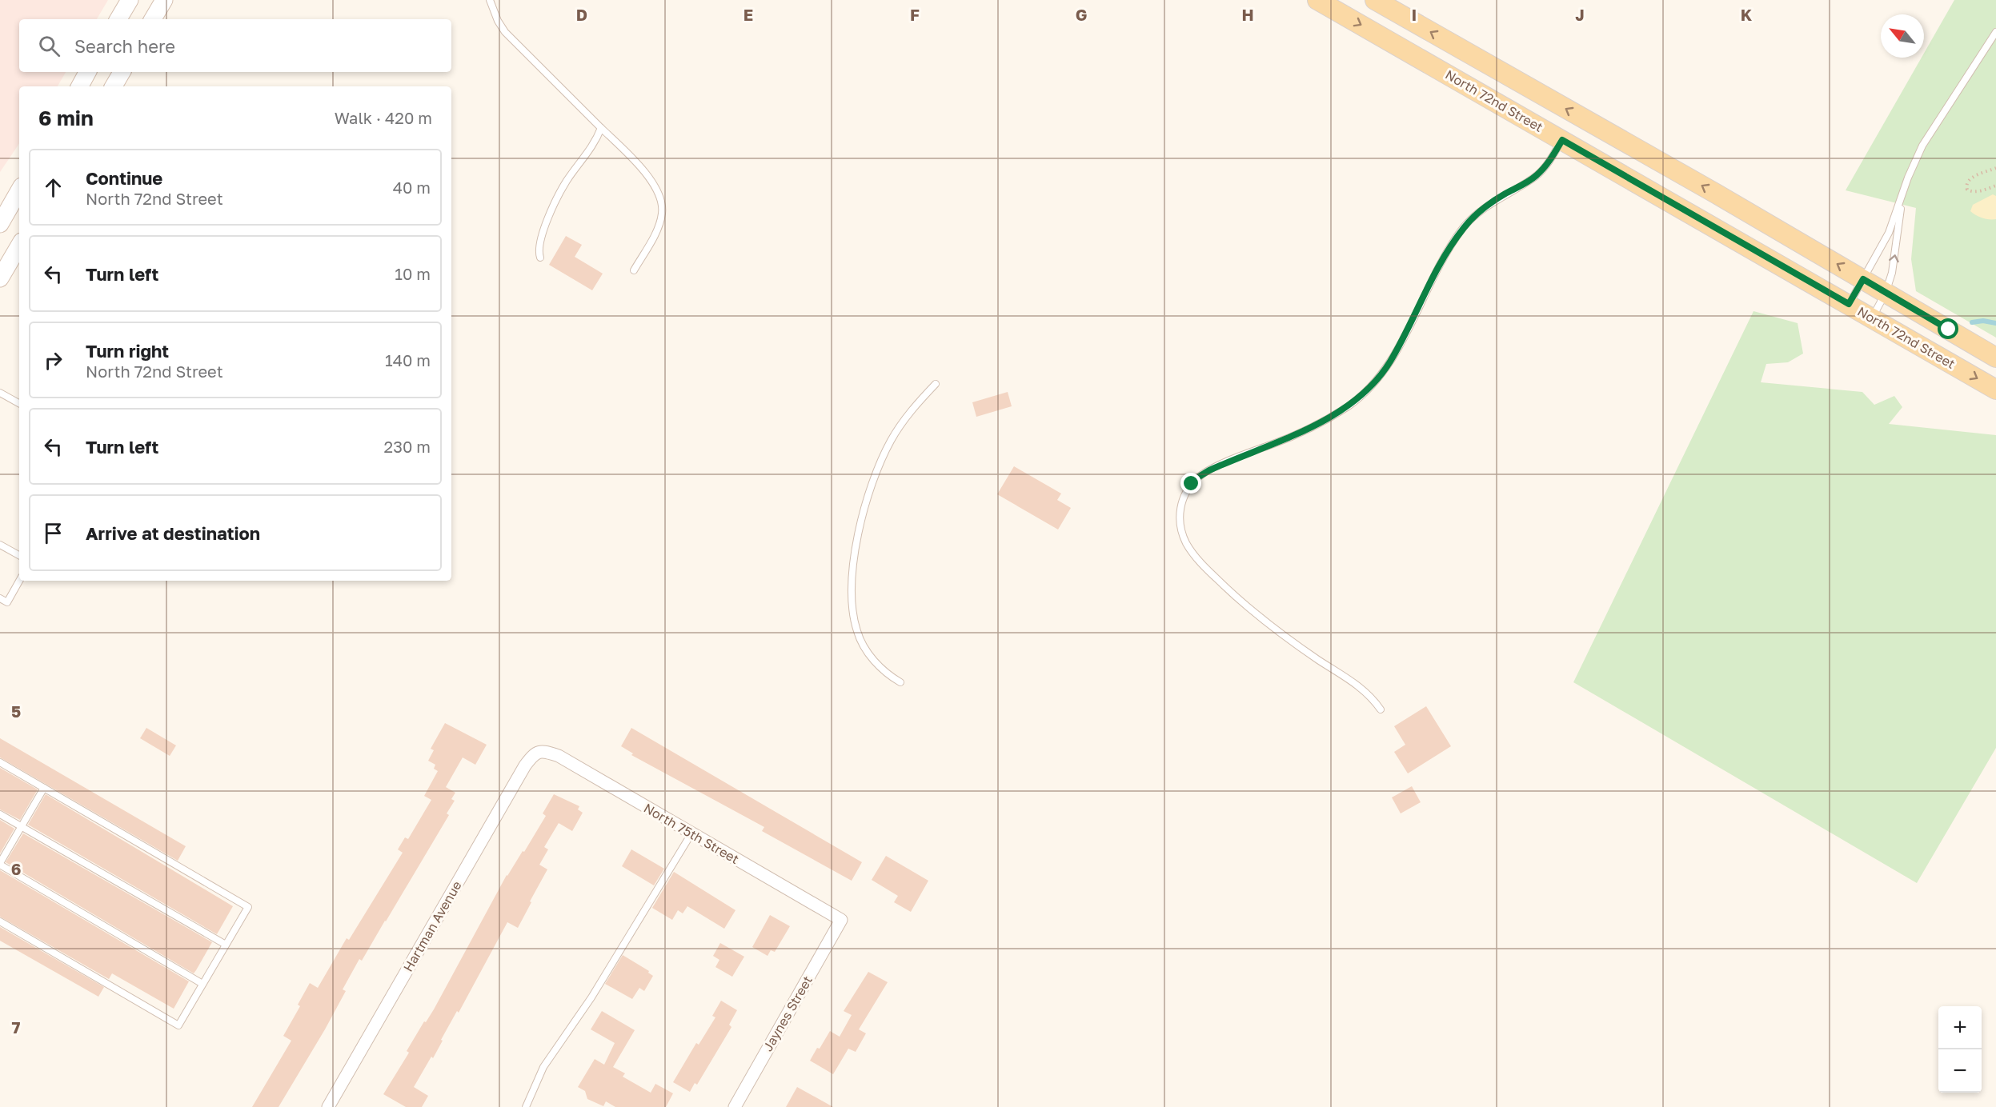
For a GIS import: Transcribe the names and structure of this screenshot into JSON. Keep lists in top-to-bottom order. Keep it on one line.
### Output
{"streets":{"main road":["North 72nd Street"],"street":["North 75th Street","Hartman Avenue","Jaynes Street"]},"crossings":[["North 75th Street","Hartman Avenue"],["North 75th Street","Jaynes Street"]],"north":"top left","page":{"search":"Search here","heading":["6 min","Walk · 420 m"],"list":[["Continue","North 72nd Street","40 m"],["Turn left","10 m"],["Turn right","North 72nd Street","140 m"],["Turn left","230 m"],"Arrive at destination"],"map_buttons":["+","−"]},"grid":{"columns":["D","E","F","G","H","I","J","K"],"rows":["5","6","7"]}}
